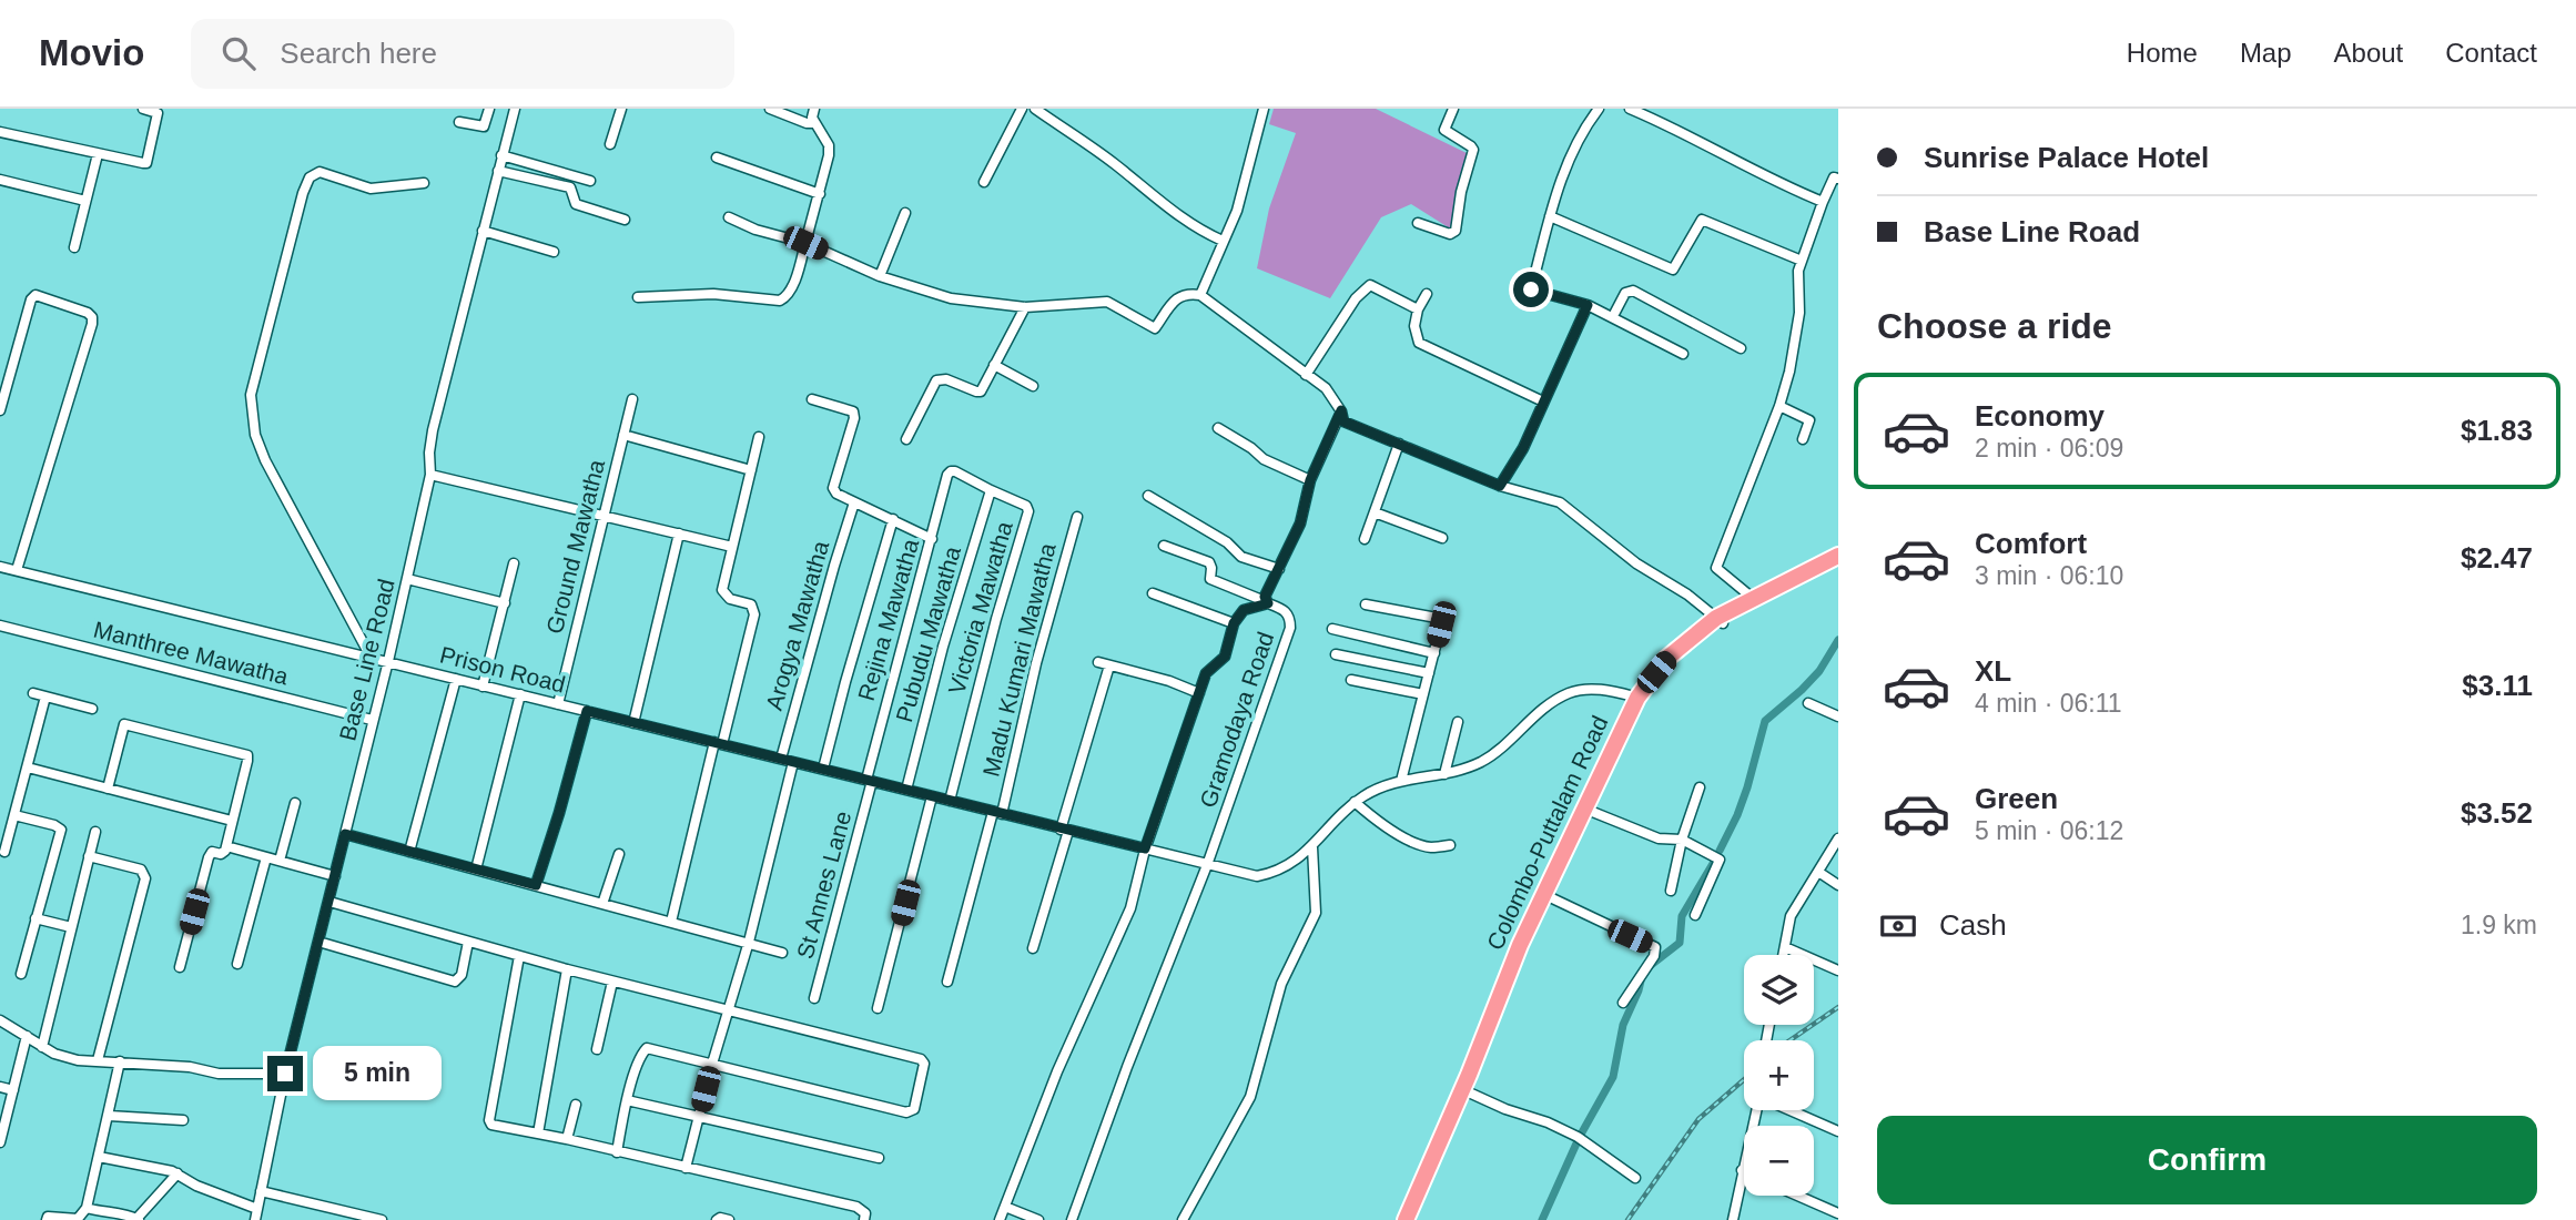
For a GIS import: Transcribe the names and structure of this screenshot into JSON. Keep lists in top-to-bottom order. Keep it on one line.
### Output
{"streets":{"highway":["Colombo-Puttalam Road"],"street":["Ground Mawatha","Victoria Mawatha","Rejina Mawatha","Arogya Mawatha","Pubudu Mawatha","Manthree Mawatha","Base Line Road","Madu Kumari Mawatha","Prison Road","Gramodaya Road","St Annes Lane"]},"crossings":[["Ground Mawatha","Prison Road"],["Victoria Mawatha","Rejina Mawatha"],["Victoria Mawatha","Pubudu Mawatha"],["Victoria Mawatha","Prison Road"],["Rejina Mawatha","Prison Road"],["Rejina Mawatha","St Annes Lane"],["Arogya Mawatha","Prison Road"],["Pubudu Mawatha","Prison Road"],["Manthree Mawatha","Base Line Road"],["Base Line Road","Prison Road"],["Madu Kumari Mawatha","Prison Road"],["Prison Road","Gramodaya Road"],["Prison Road","Colombo-Puttalam Road"],["Prison Road","St Annes Lane"]],"page":{"header":"Movio","search":"Search here","nav":["Home","Map","About","Contact"],"banner":["Sunrise Palace Hotel","Base Line Road"],"heading":"Choose a ride","list":[{"name":"Economy","note":"2 min · 06:09","value":"$1.83"},{"name":"Comfort","note":"3 min · 06:10","value":"$2.47"},{"name":"XL","note":"4 min · 06:11","value":"$3.11"},{"name":"Green","note":"5 min · 06:12","value":"$3.52"}],"pay":["Cash","1.9 km"],"map_buttons":["+","−"],"bubble":"5 min","buttons":"Confirm"}}
